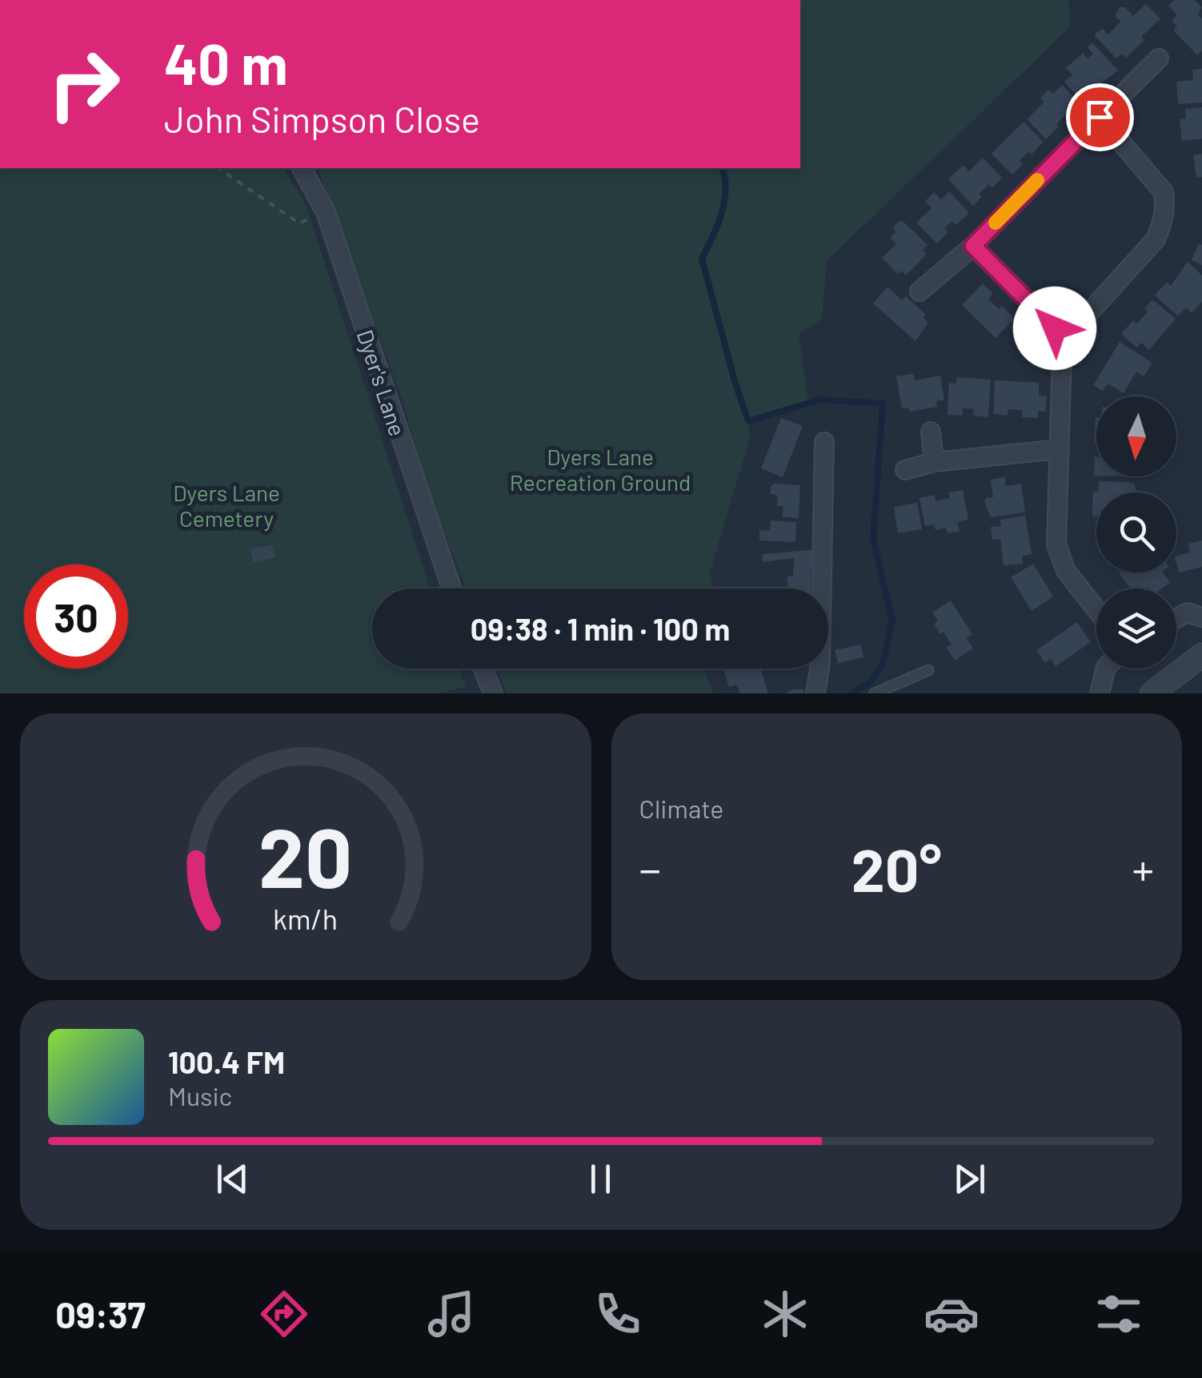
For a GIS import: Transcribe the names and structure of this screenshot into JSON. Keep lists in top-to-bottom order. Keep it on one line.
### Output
{"streets":{"street":["Dyer's Lane"]},"parks":["Dyers Lane Recreation Ground","Dyers Lane Cemetery"],"north":"bottom","page":{"turn":["40 m","John Simpson Close"],"limit":"30","trip":"09:38 · 1 min · 100 m","tile":"Climate","heat":["−","20°","+"],"song":["100.4 FM","Music"],"tabs":"09:37","gauge":["20","km/h"]}}
